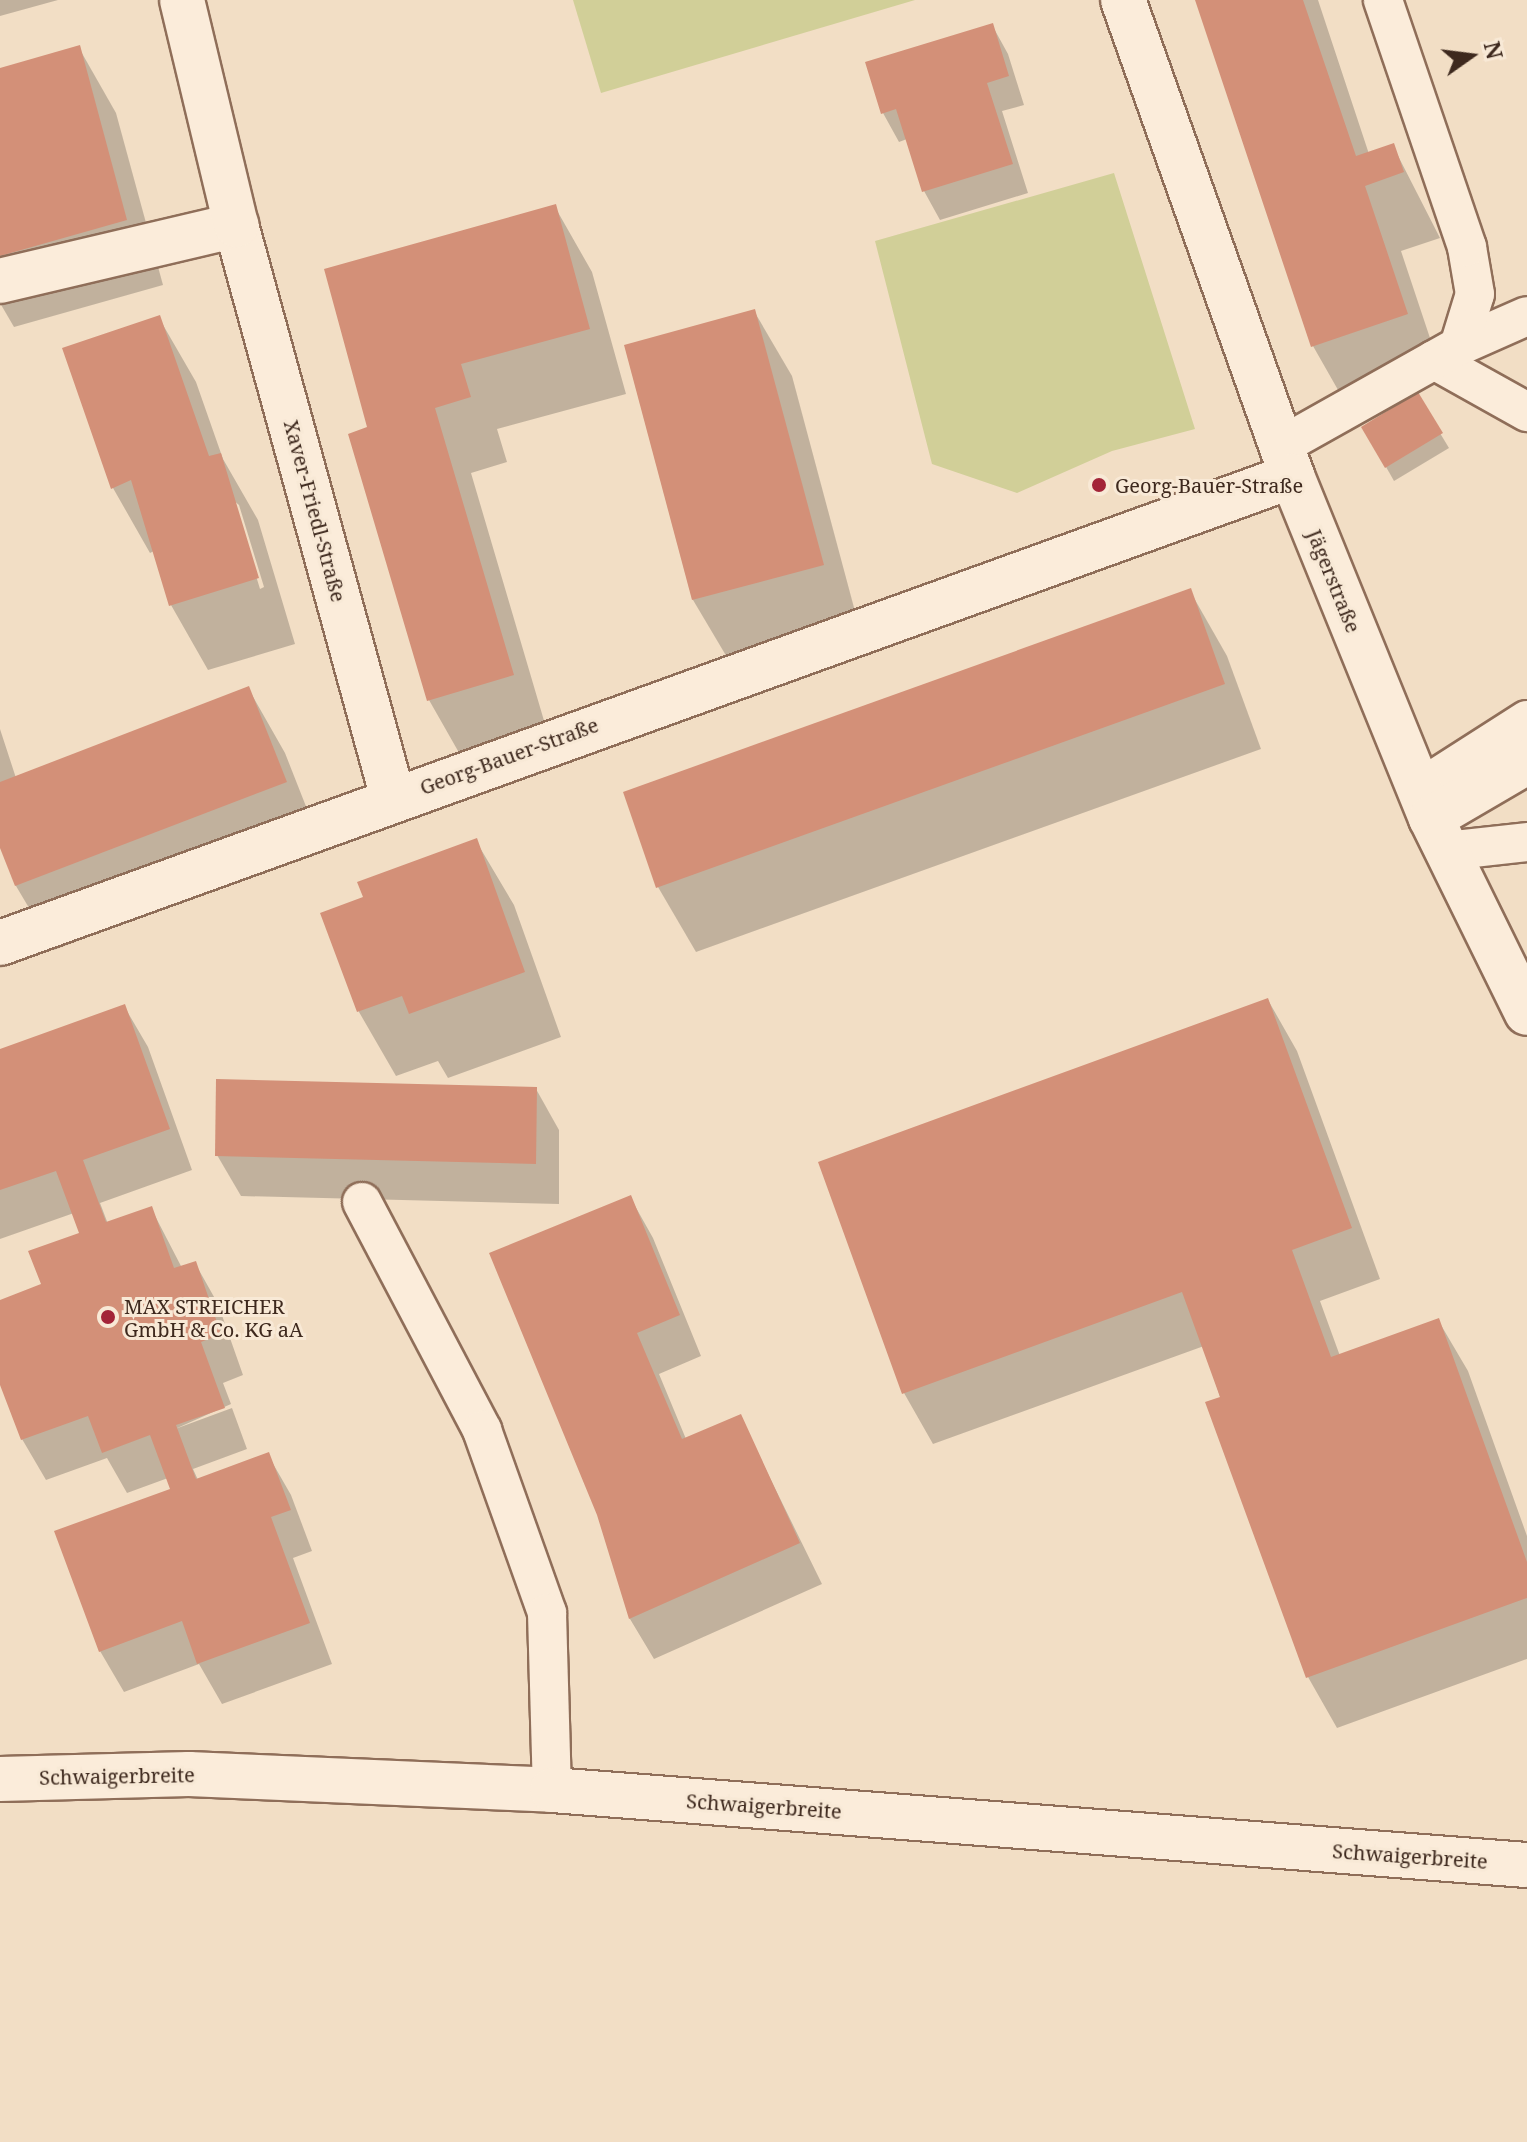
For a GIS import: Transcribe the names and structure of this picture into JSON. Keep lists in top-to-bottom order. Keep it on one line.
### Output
{"streets":{"street":["Xaver-Friedl-Straße","Jägerstraße","Georg-Bauer-Straße","Schwaigerbreite"]},"crossings":[["Xaver-Friedl-Straße","Georg-Bauer-Straße"],["Jägerstraße","Georg-Bauer-Straße"]],"places":["Georg-Bauer-Straße","MAX STREICHER GmbH & Co. KG aA"],"north":"right"}
